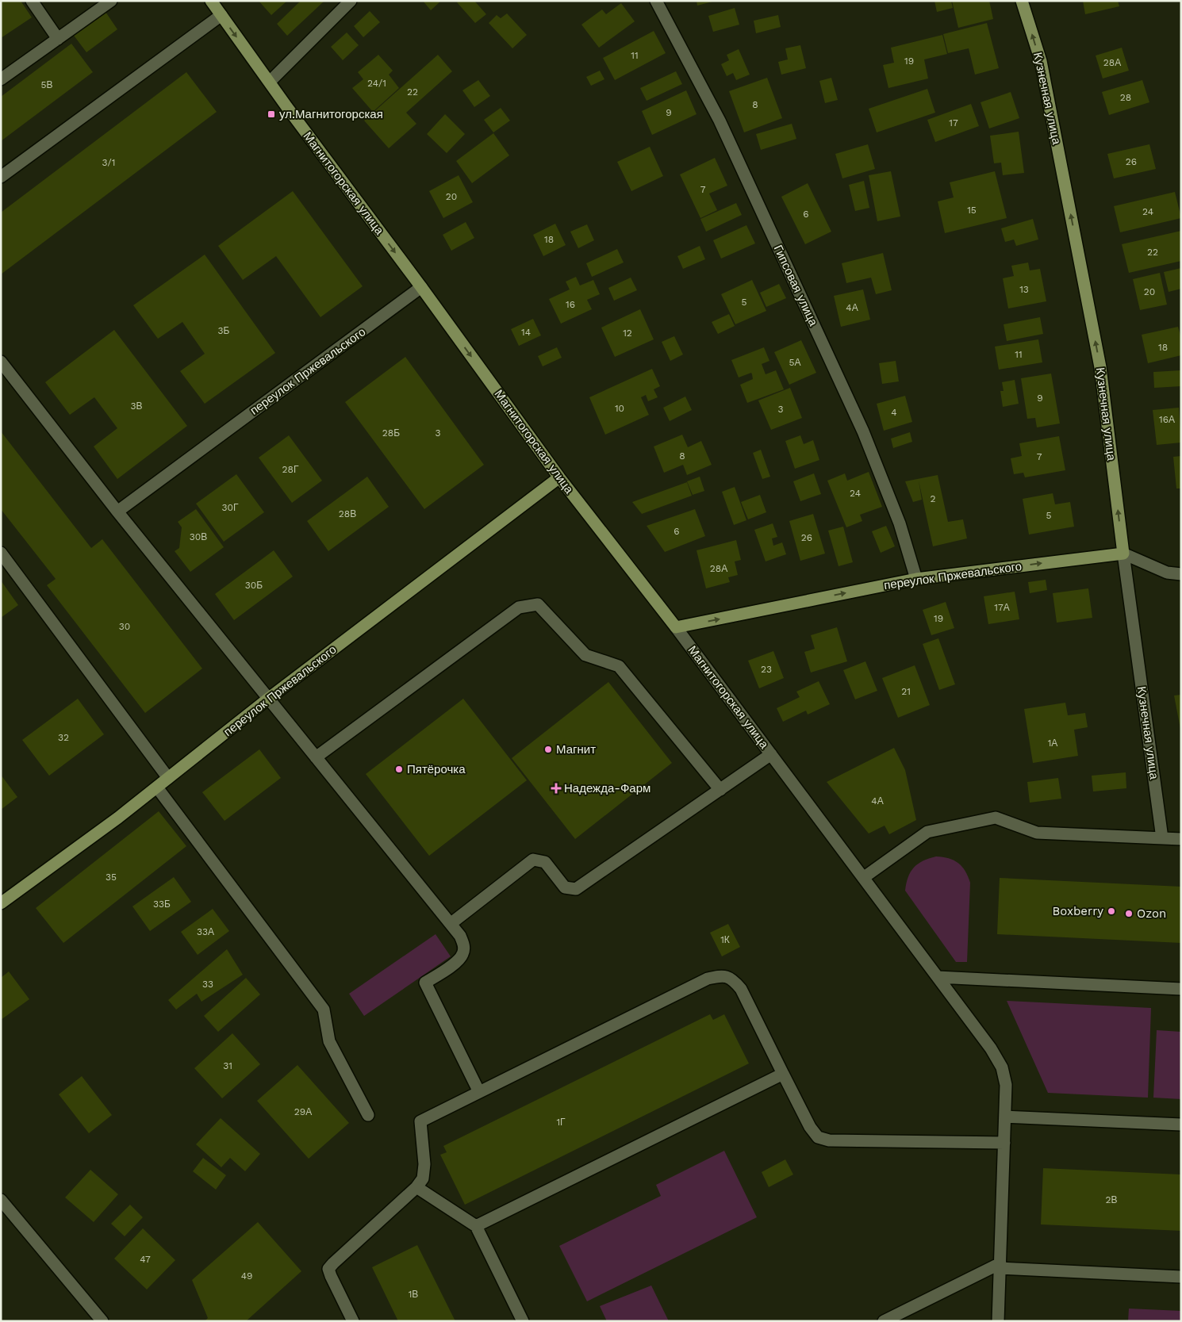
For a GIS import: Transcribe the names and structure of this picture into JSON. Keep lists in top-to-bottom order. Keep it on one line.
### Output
{"streets":{"main road":["Кузнечная улица","Магнитогорская улица","переулок Пржевальского"],"street":["Гипсовая улица"]},"crossings":[["Кузнечная улица","переулок Пржевальского"],["Магнитогорская улица","переулок Пржевальского"],["Гипсовая улица","переулок Пржевальского"]],"one_way":["Кузнечная улица","Магнитогорская улица"],"places":{"transit":["ул.Магнитогорская"],"other":["Магнит","Пятёрочка","Boxberry","Ozon"],"health":["Надежда-Фарм"]},"house_numbers":["11","19","28А","24/1","5В","22","28","8","9","17","26","3/1","7","20","15","24","6","18","22","13","20","5","16","4А","3Б","14","12","18","11","5А","9","3В","10","3","4","16А","28Б","3","8","7","28Г","24","2","30Г","28В","5","6","30В","26","28А","30Б","17А","19","30","23","21","32","1А","4А","35","33Б","33А","1К","33","31","29А","1Г","2В","47","49","1В"]}
